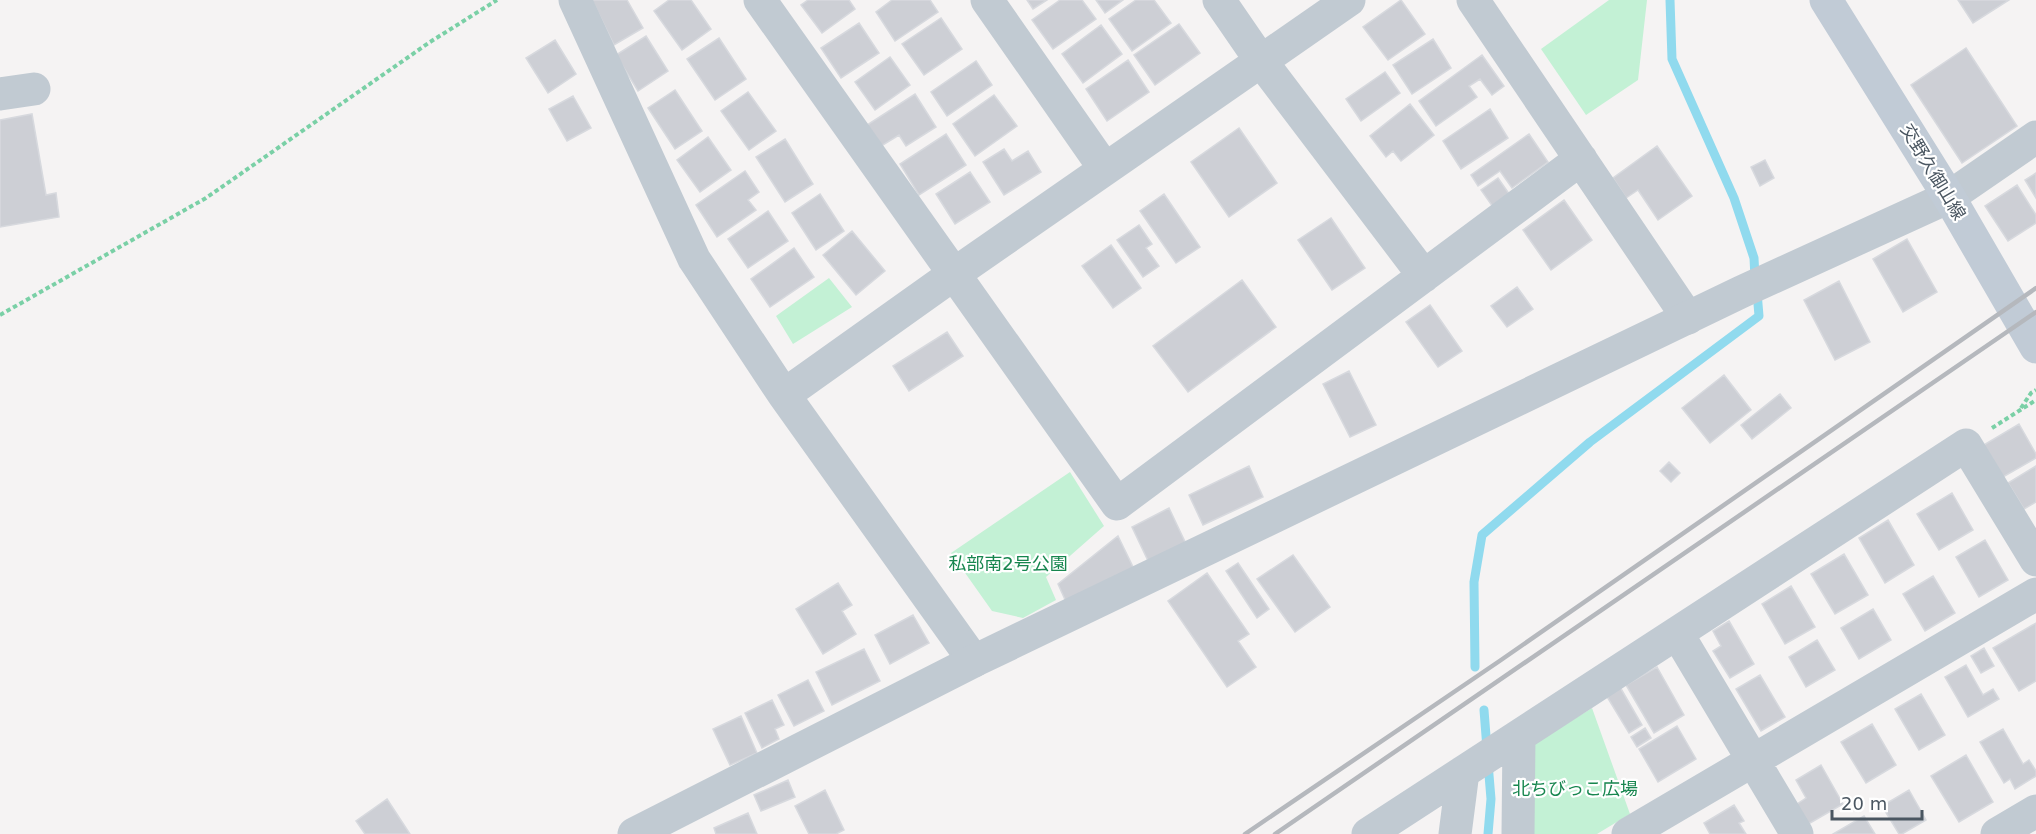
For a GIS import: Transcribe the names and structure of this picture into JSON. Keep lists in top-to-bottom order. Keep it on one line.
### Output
{"streets":{"main road":["交野久御山線"]},"parks":["私部南2号公園","北ちびっこ広場"],"scale_bar":"20 m"}
